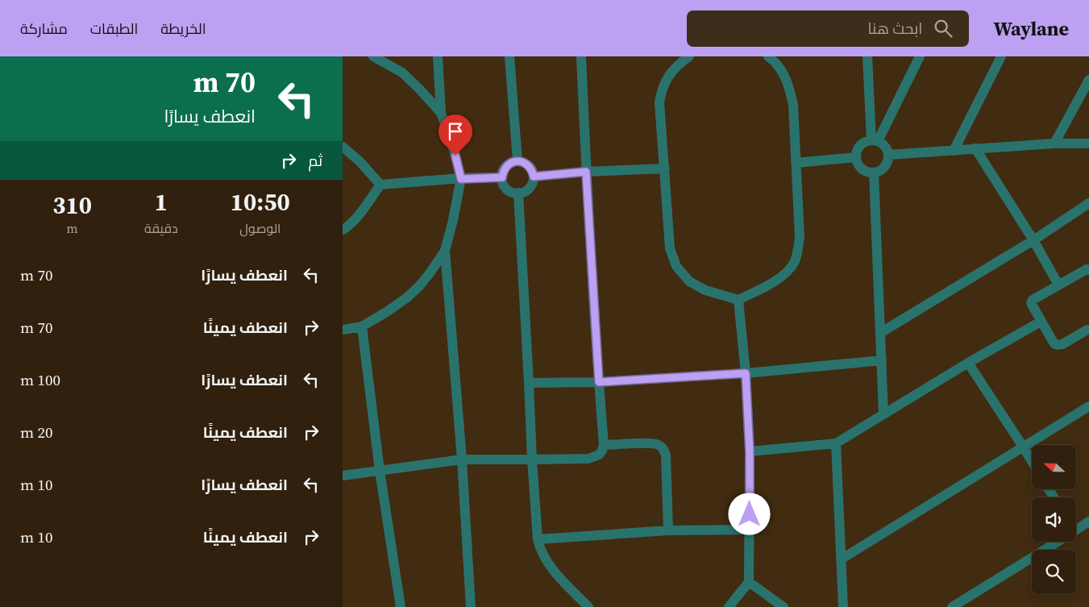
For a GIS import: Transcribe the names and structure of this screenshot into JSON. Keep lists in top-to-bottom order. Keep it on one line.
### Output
{"north":"left","page":{"header":"Waylane","search":"ابحث هنا","nav":["الخريطة","الطبقات","مشاركة"],"turn":["70 m","انعطف يسارًا"],"then":"ثم","eta":["10:50","الوصول","1","دقيقة","310","m"],"list":[{"name":"انعطف يسارًا","value":"70 m"},{"name":"انعطف يمينًا","value":"70 m"},{"name":"انعطف يسارًا","value":"100 m"},{"name":"انعطف يمينًا","value":"20 m"},{"name":"انعطف يسارًا","value":"10 m"},{"name":"انعطف يمينًا","value":"10 m"}]}}
